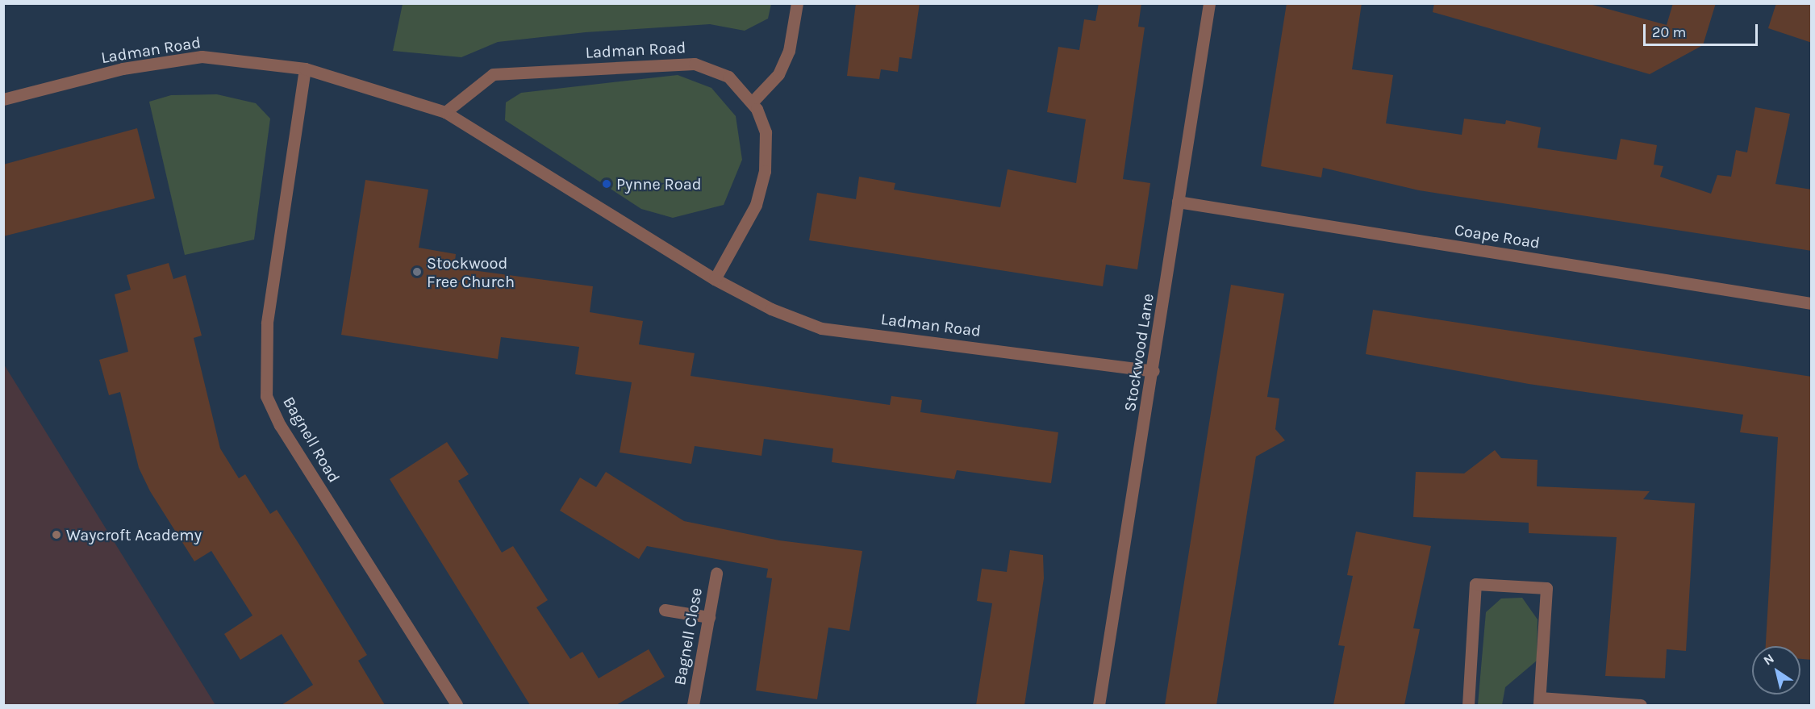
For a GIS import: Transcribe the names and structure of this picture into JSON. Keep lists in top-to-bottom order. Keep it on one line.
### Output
{"streets":{"street":["Ladman Road","Coape Road","Stockwood Lane","Bagnell Road","Bagnell Close"]},"crossings":[["Ladman Road","Stockwood Lane"],["Ladman Road","Bagnell Road"],["Coape Road","Stockwood Lane"]],"places":["Pynne Road","Stockwood Free Church","Waycroft Academy"],"scale_bar":"20 m","north":"top left"}
